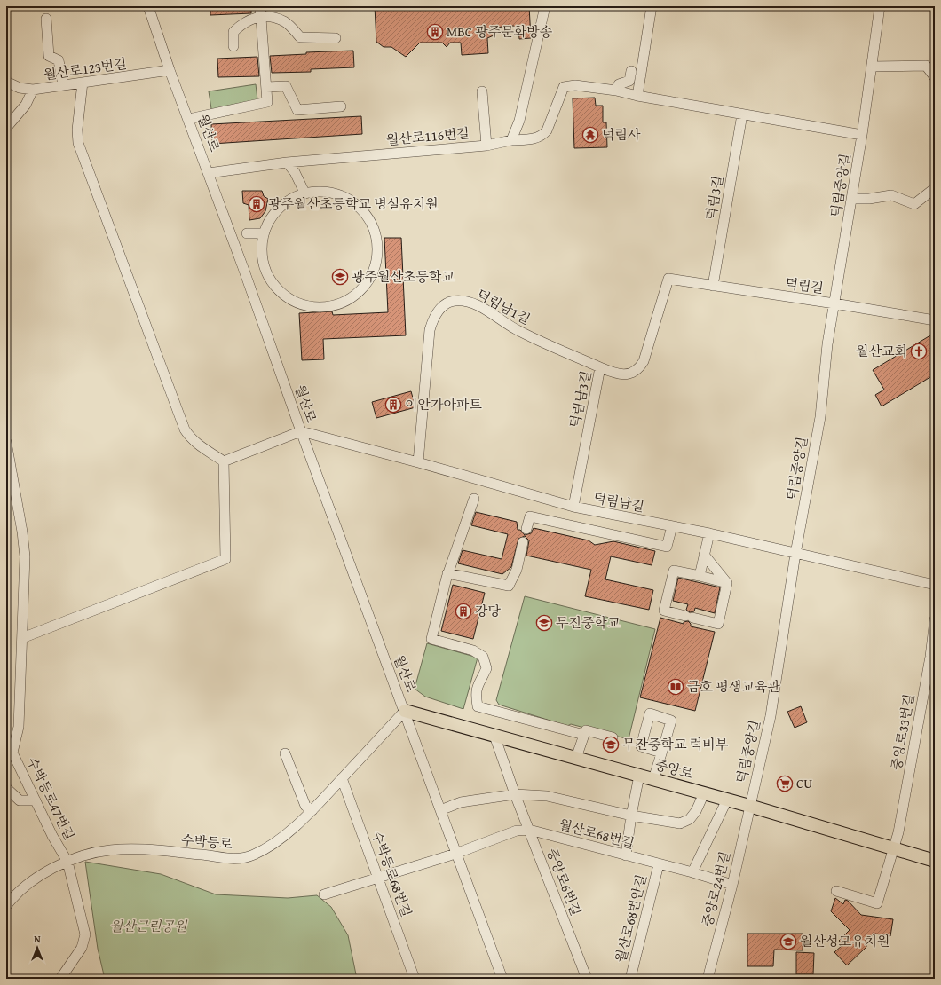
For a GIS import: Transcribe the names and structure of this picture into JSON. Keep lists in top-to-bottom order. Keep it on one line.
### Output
{"streets":{"main road":["중앙로"],"street":["월산로123번길","월산로","월산로116번길","덕림중앙길","덕림3길","덕림길","덕림남1길","덕림남3길","덕림남길","중앙로33번길","수박등로47번길","월산로68번길","수박등로","수박등로68번길","중앙로6번길","중앙로24번길","월산로68번안길"]},"crossings":[["월산로123번길","월산로"],["월산로","월산로116번길"],["월산로","덕림남길"],["월산로","중앙로"],["월산로","월산로68번길"],["월산로","수박등로"],["덕림중앙길","덕림길"],["덕림중앙길","덕림남길"],["덕림중앙길","중앙로"],["덕림중앙길","중앙로24번길"],["덕림3길","덕림길"],["덕림길","덕림남3길"],["덕림남1길","덕림남3길"],["덕림남1길","덕림남길"],["덕림남3길","덕림남길"],["중앙로33번길","중앙로"],["중앙로","수박등로"],["중앙로","중앙로6번길"],["중앙로","중앙로24번길"],["수박등로47번길","수박등로"],["월산로68번길","수박등로68번길"],["월산로68번길","중앙로6번길"],["월산로68번길","중앙로24번길"],["월산로68번길","월산로68번안길"],["수박등로","수박등로68번길"]],"parks":["월산근린공원"],"places":{"building":["MBC 광주문화방송","광주월산초등학교 병설유치원","이안가아파트","강당"],"temple":["덕림사"],"school or university":["광주월산초등학교","무진중학교","무잔중학교 럭비부","월산성모유치원"],"church":["월산교회"],"library":["금호 평생교육관"],"supermarket":["CU"]},"north":"top"}
